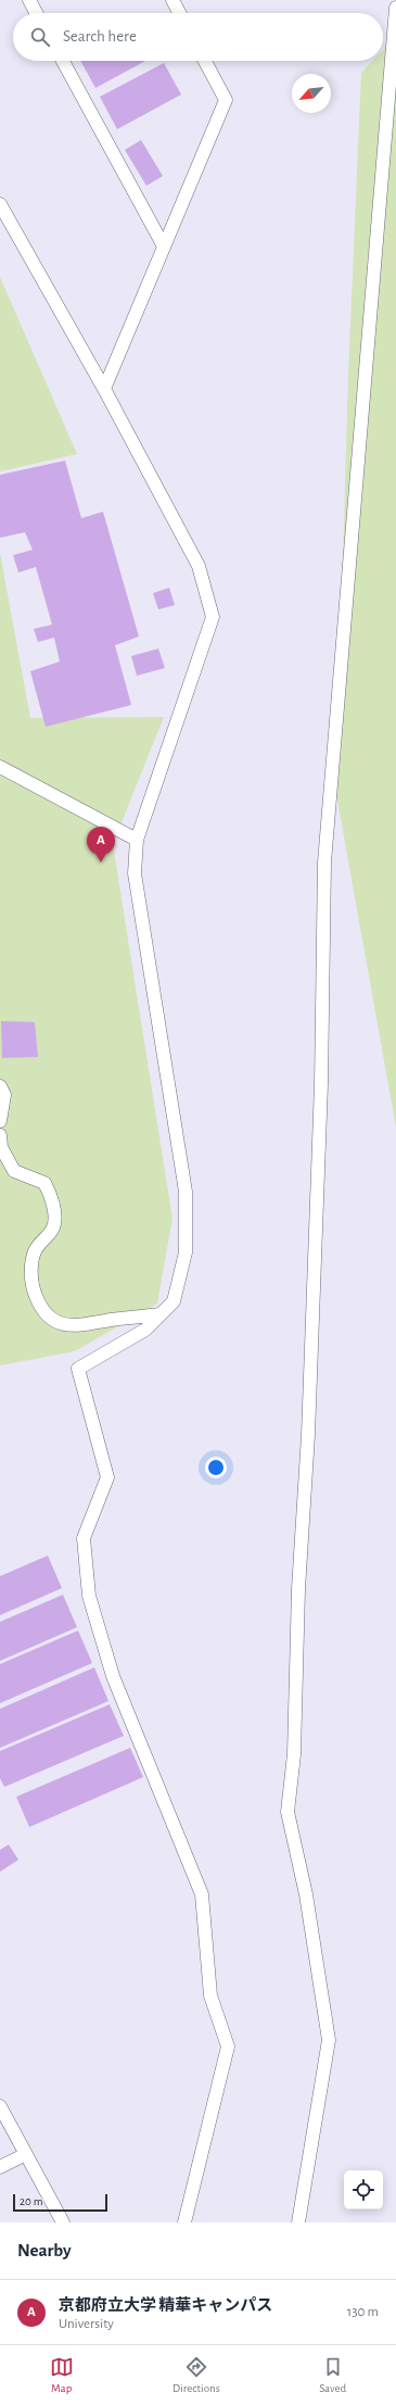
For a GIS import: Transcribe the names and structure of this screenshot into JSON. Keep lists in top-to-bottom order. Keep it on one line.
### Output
{"scale_bar":"20 m","north":"bottom left","page":{"search":"Search here","pins":"A","scale":"20 m","heading":"Nearby","list":[{"mark":"A","name":"京都府立大学 精華キャンパス","note":"University","value":"130 m"}],"nav":["Map","Directions","Saved"]}}
